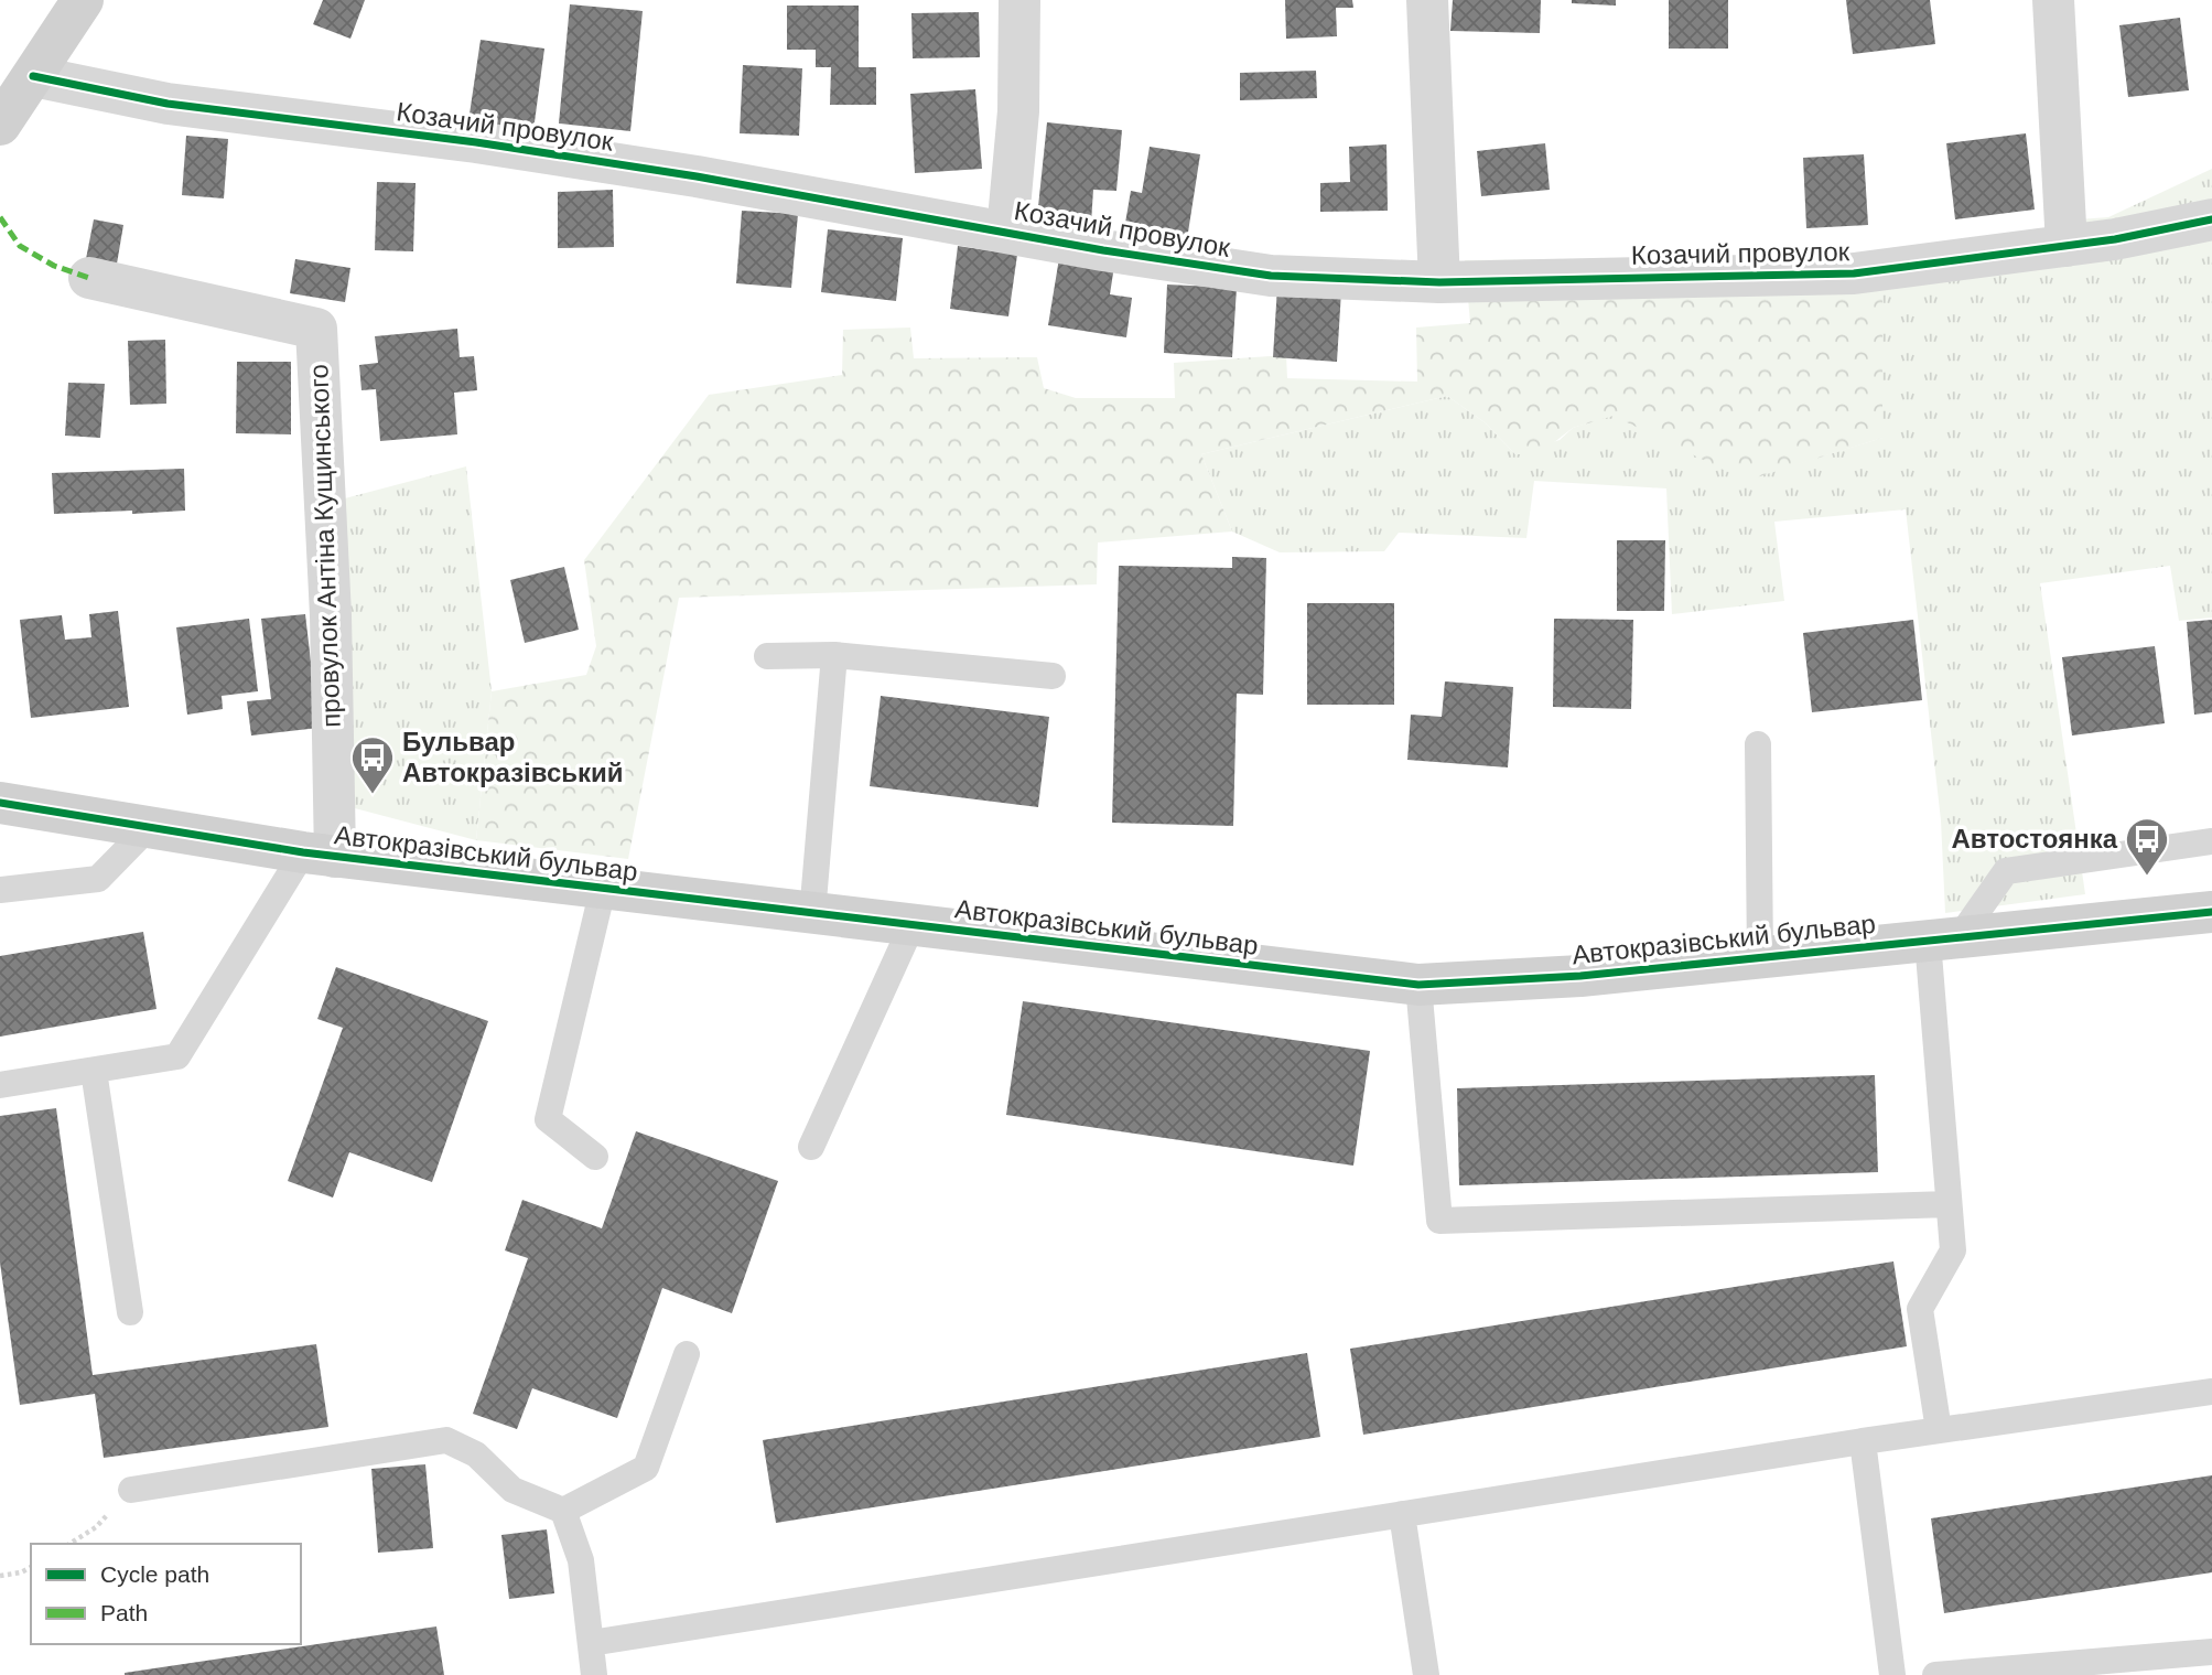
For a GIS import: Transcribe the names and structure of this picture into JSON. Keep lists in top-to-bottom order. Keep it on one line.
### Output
{"streets":{"street":["Козачий провулок","провулок Антіна Кущинського","Автокразівський бульвар"]},"crossings":[["провулок Антіна Кущинського","Автокразівський бульвар"]],"places":{"bus stop":["Бульвар Автокразівський","Автостоянка"]},"legend":["Cycle path","Path"]}
